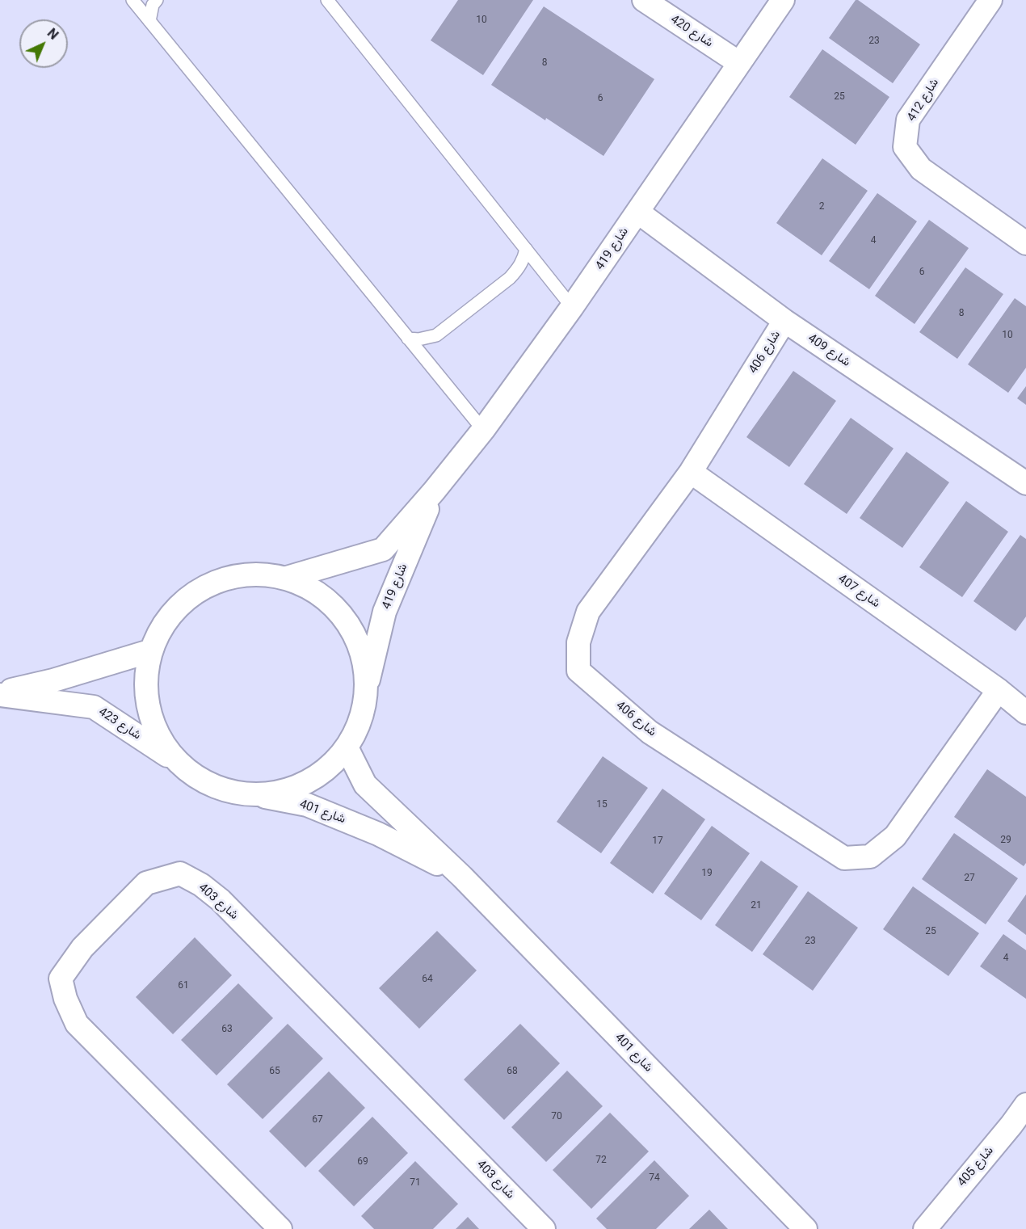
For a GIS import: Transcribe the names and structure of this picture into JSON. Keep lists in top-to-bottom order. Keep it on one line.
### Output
{"streets":{"street":["شارع 420","شارع 412","شارع 419","شارع 409","شارع 406","شارع 407","شارع 423","شارع 401","شارع 403","شارع 405"]},"crossings":[["شارع 420","شارع 419"],["شارع 419","شارع 409"],["شارع 409","شارع 406"],["شارع 406","شارع 407"],["شارع 423","شارع 401"]],"house_numbers":["10","23","8","25","6","2","4","6","8","10","15","29","17","19","27","21","25","23","4","64","61","63","65","68","70","67","72","69","74","71"],"north":"top right"}
